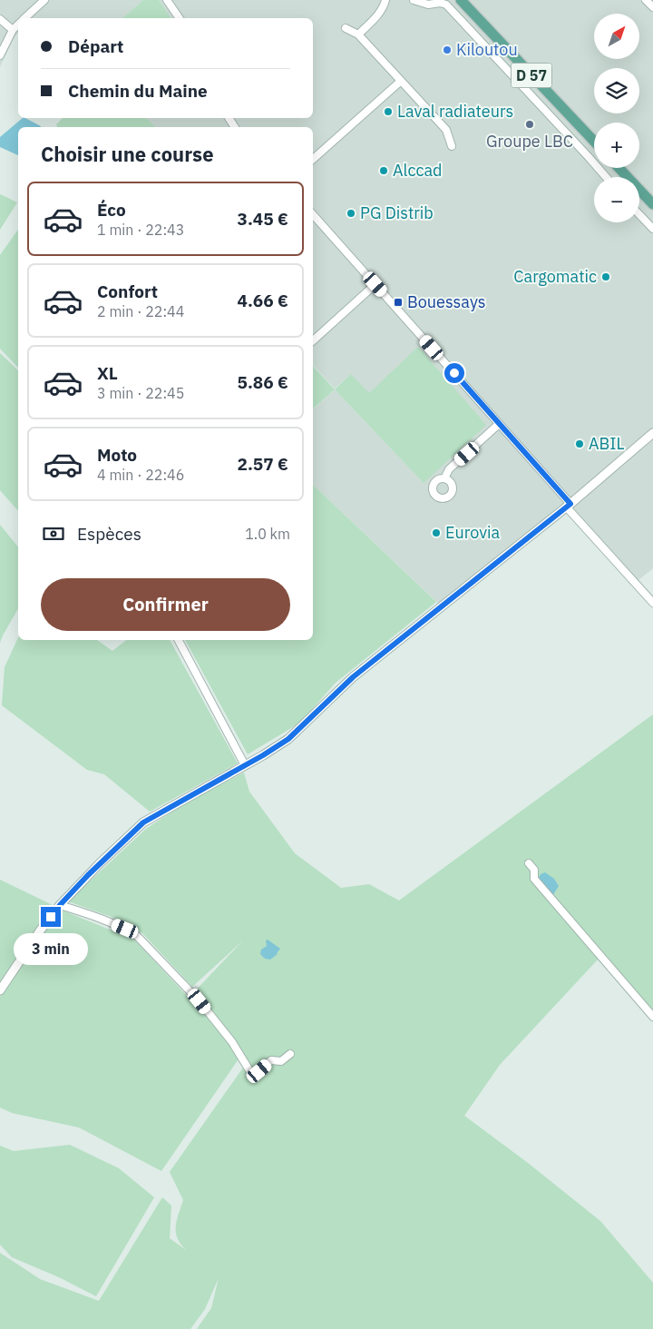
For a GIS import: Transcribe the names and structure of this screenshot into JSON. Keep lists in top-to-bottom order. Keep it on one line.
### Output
{"streets":{"main road":["D 57"]},"places":{"other":["Kiloutou","Laval radiateurs","Groupe LBC","Alccad","PG Distrib","Cargomatic","ABIL","Eurovia"],"transit":["Bouessays"]},"north":"top right","page":{"map_buttons":["+","−"],"banner":["Départ","Chemin du Maine"],"heading":"Choisir une course","list":[{"name":"Éco","note":"1 min · 22:43","value":"3.45 €"},{"name":"Confort","note":"2 min · 22:44","value":"4.66 €"},{"name":"XL","note":"3 min · 22:45","value":"5.86 €"},{"name":"Moto","note":"4 min · 22:46","value":"2.57 €"}],"pay":["Espèces","1.0 km"],"buttons":"Confirmer","bubble":"3 min"}}
